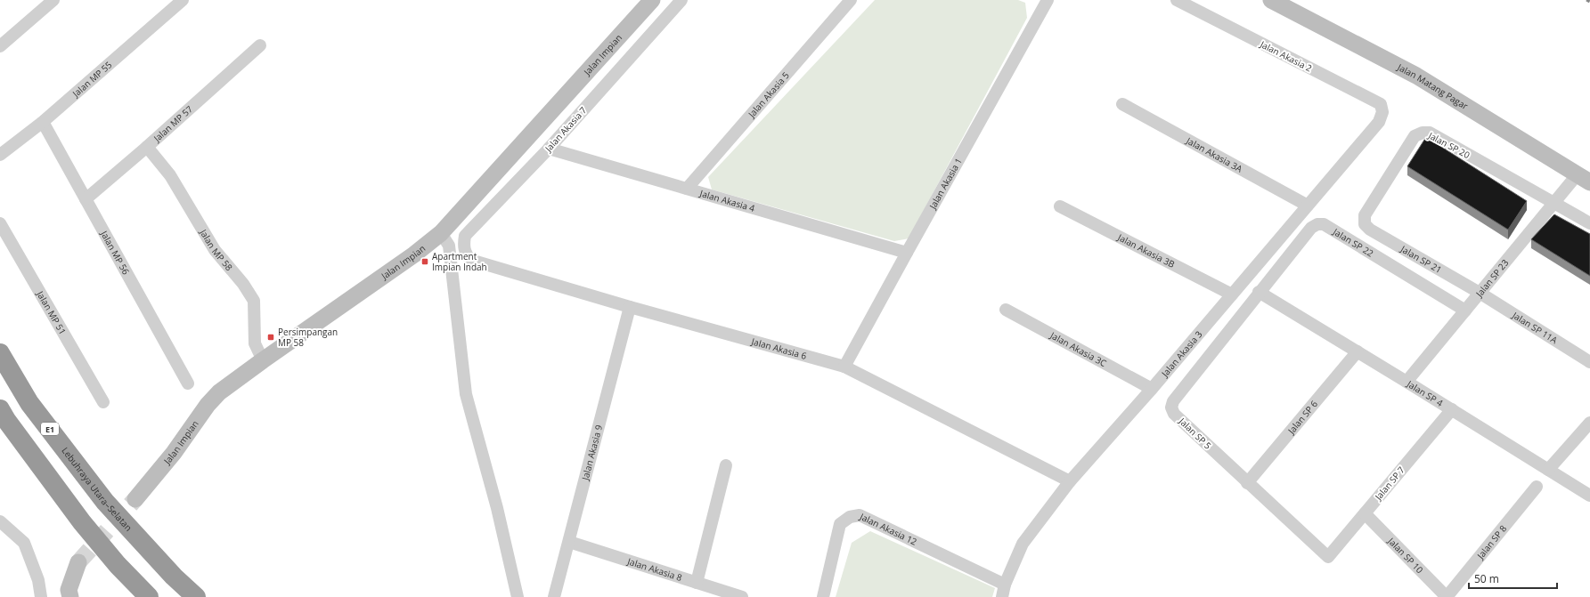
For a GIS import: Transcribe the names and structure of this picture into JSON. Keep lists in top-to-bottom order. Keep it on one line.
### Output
{"streets":{"highway":["E1","Lebuhraya Utara–Selatan"],"street":["Jalan Impian","Jalan Akasia 2","Jalan MP 55","Jalan Matang Pagar","Jalan Akasia 5","Jalan MP 57","Jalan Akasia 7","Jalan SP 20","Jalan Akasia 3A","Jalan Akasia 1","Jalan Akasia 4","Jalan SP 22","Jalan MP 58","Jalan Akasia 3B","Jalan MP 56","Jalan SP 21","Jalan SP 23","Jalan MP 51","Jalan SP 11A","Jalan Akasia 6","Jalan Akasia 3C","Jalan Akasia 3","Jalan SP 4","Jalan SP 6","Jalan SP 5","Jalan Akasia 9","Jalan SP 7","Jalan Akasia 12","Jalan SP 8","Jalan SP 10","Jalan Akasia 8"]},"crossings":[["Jalan Impian","Jalan MP 58"],["Jalan Akasia 2","Jalan Akasia 3"],["Jalan MP 55","Jalan MP 56"],["Jalan Matang Pagar","Jalan SP 23"],["Jalan Akasia 5","Jalan Akasia 4"],["Jalan MP 57","Jalan MP 58"],["Jalan MP 57","Jalan MP 56"],["Jalan Akasia 7","Jalan Akasia 4"],["Jalan Akasia 7","Jalan Akasia 6"],["Jalan SP 20","Jalan SP 21"],["Jalan SP 20","Jalan SP 23"],["Jalan Akasia 3A","Jalan Akasia 3"],["Jalan Akasia 1","Jalan Akasia 4"],["Jalan Akasia 1","Jalan Akasia 6"],["Jalan SP 22","Jalan SP 23"],["Jalan SP 22","Jalan SP 4"],["Jalan SP 22","Jalan SP 5"],["Jalan Akasia 3B","Jalan Akasia 3"],["Jalan SP 21","Jalan SP 23"],["Jalan SP 21","Jalan SP 11A"],["Jalan SP 23","Jalan SP 11A"],["Jalan SP 23","Jalan SP 4"],["Jalan Akasia 6","Jalan Akasia 3"],["Jalan Akasia 6","Jalan Akasia 9"],["Jalan Akasia 3C","Jalan Akasia 3"],["Jalan Akasia 3","Jalan Akasia 12"],["Jalan SP 4","Jalan SP 6"],["Jalan SP 4","Jalan SP 5"],["Jalan SP 4","Jalan SP 7"],["Jalan SP 6","Jalan SP 5"],["Jalan SP 5","Jalan SP 7"],["Jalan Akasia 9","Jalan Akasia 8"],["Jalan SP 7","Jalan SP 10"],["Jalan SP 8","Jalan SP 10"]],"places":{"transit":["Apartment Impian Indah","Persimpangan MP 58"]},"scale_bar":"50 m"}
